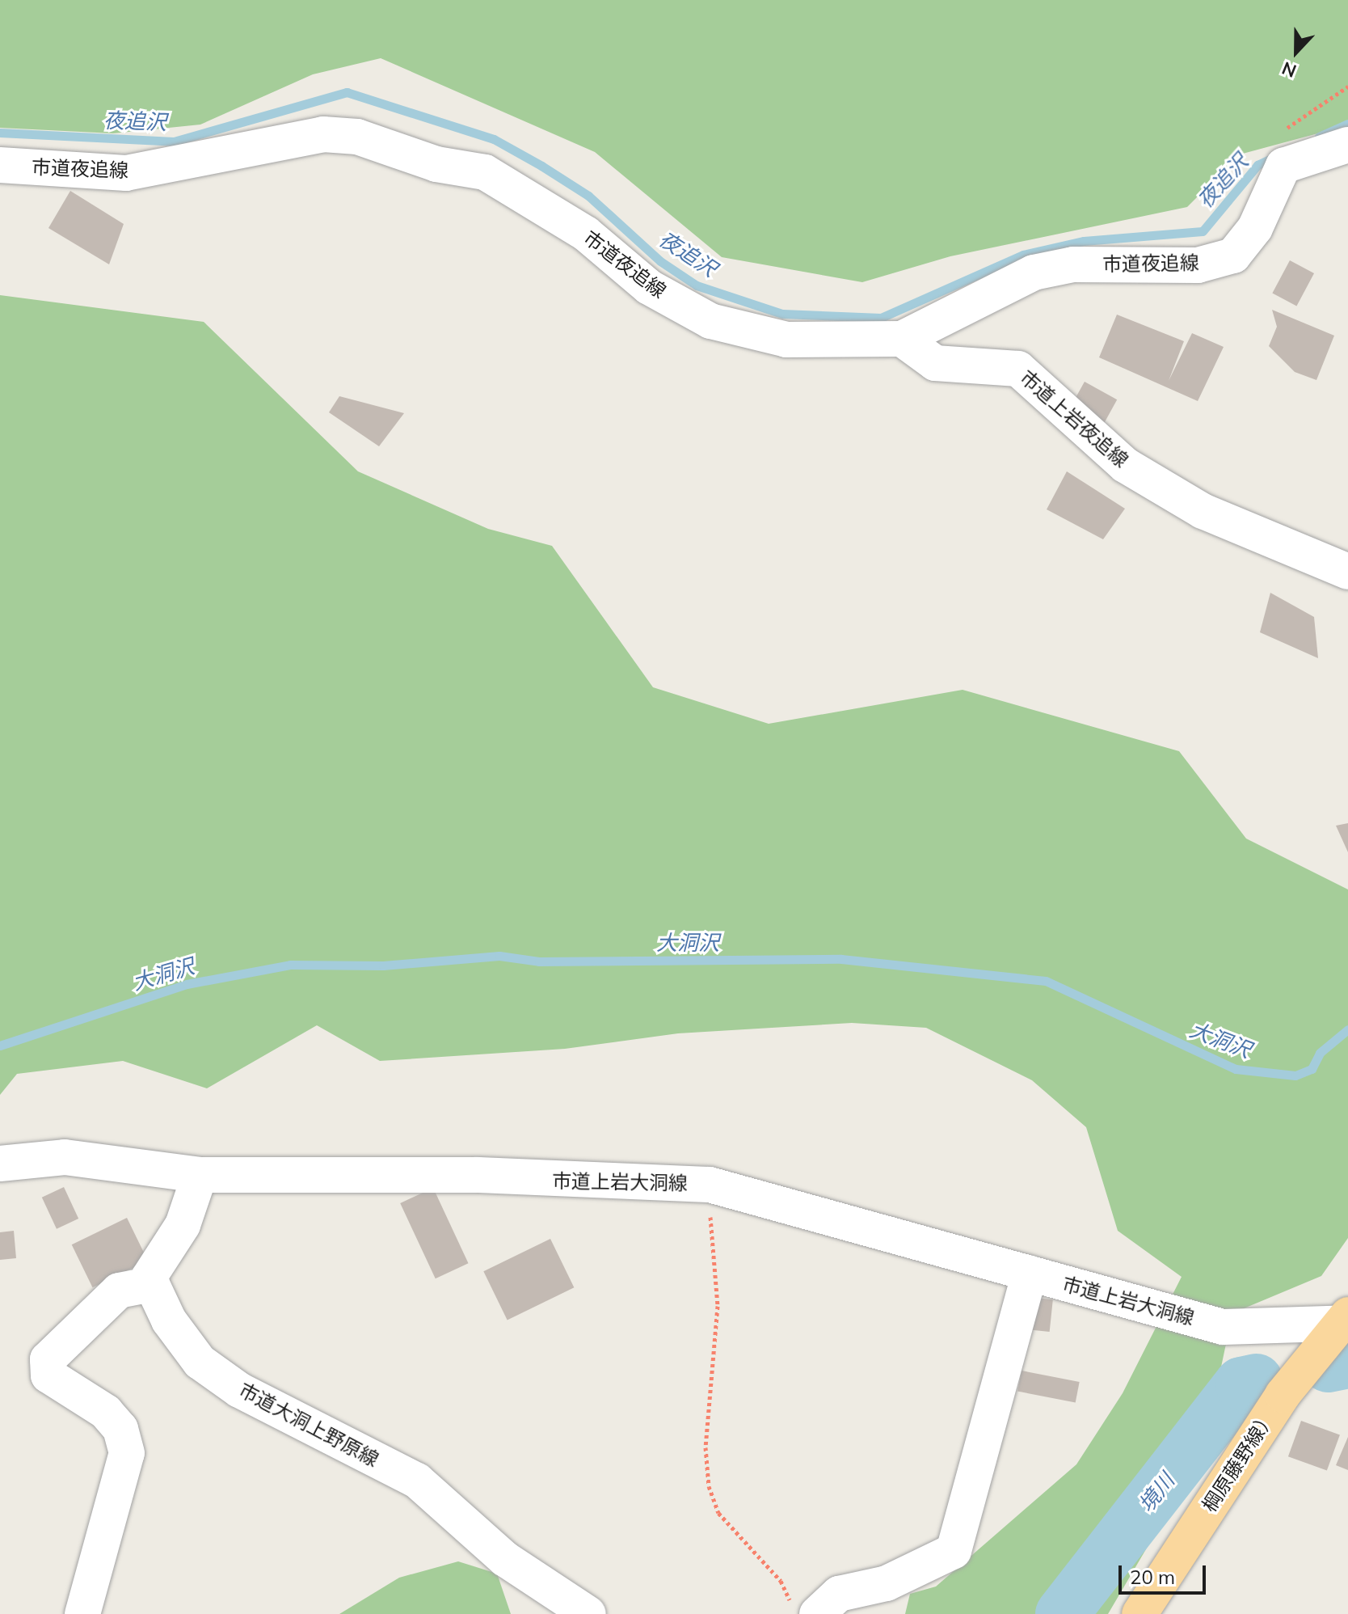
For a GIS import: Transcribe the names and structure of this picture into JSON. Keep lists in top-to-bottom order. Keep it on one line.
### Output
{"streets":{"main road":["棡原藤野線）"],"street":["市道夜追線","市道上岩夜追線","市道上岩大洞線","市道大洞上野原線"]},"crossings":[["市道夜追線","市道上岩夜追線"],["市道上岩大洞線","棡原藤野線）"]],"water":["夜追沢","大洞沢","境川"],"scale_bar":"20 m","north":"bottom"}
